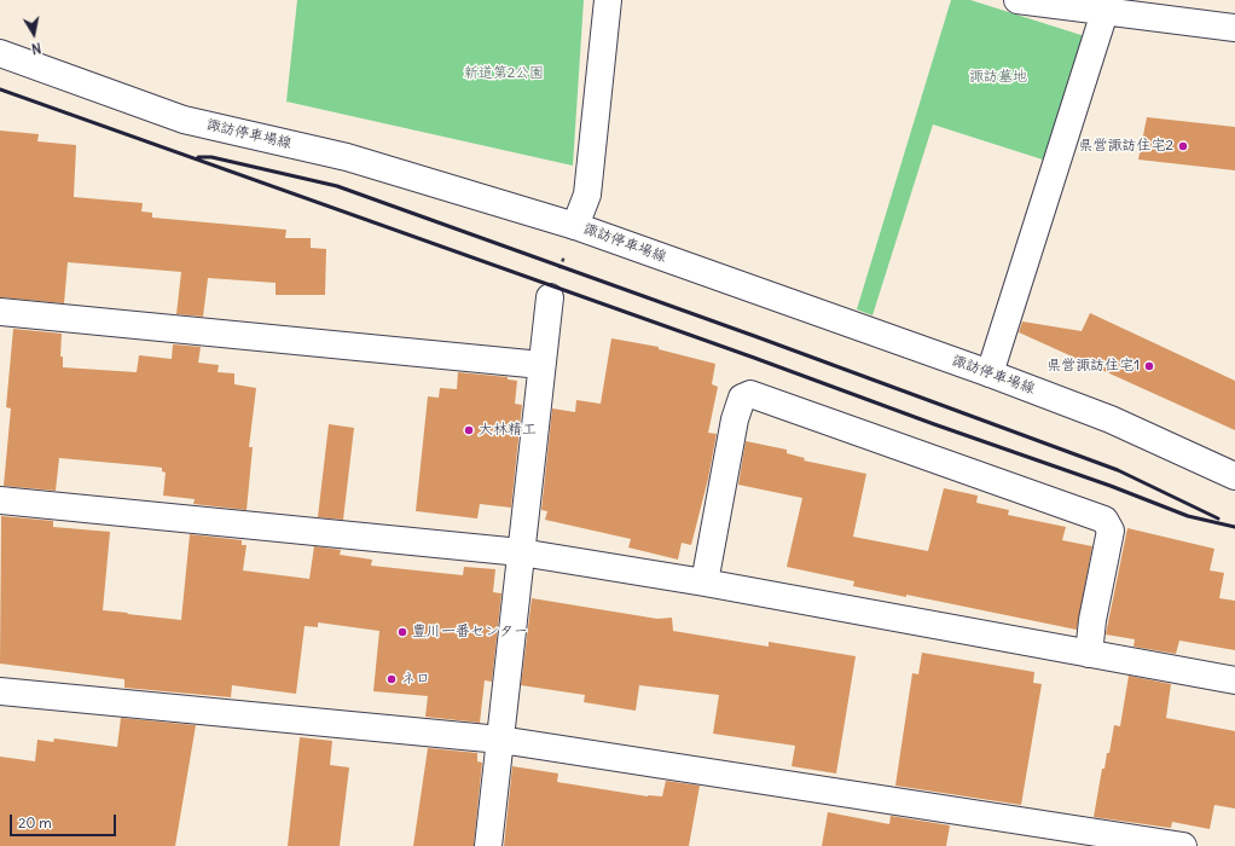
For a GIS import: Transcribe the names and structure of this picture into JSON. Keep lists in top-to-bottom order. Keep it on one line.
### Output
{"streets":{"street":["諏訪停車場線"]},"parks":["新道第2公園","諏訪墓地"],"places":["県営諏訪住宅2","県営諏訪住宅1","大林精工","豊川一番センター","ネロ"],"scale_bar":"20 m","north":"bottom"}
